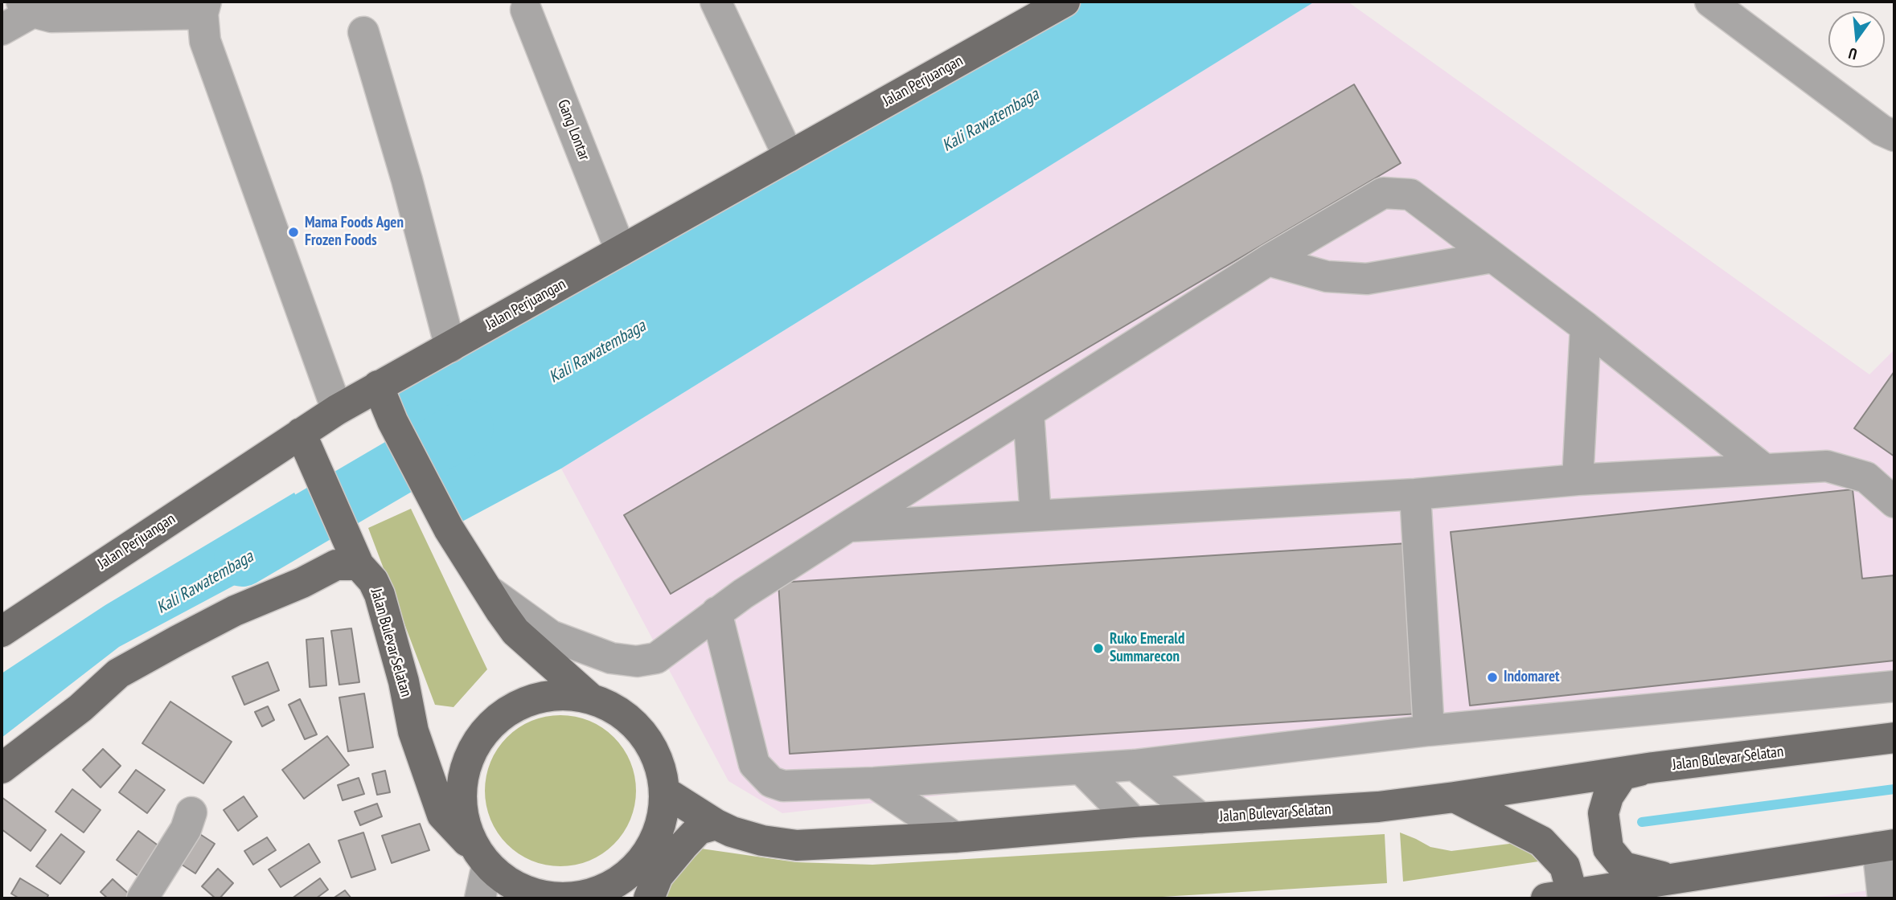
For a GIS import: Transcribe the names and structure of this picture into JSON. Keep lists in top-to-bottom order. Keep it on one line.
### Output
{"streets":{"main road":["Jalan Perjuangan","Jalan Bulevar Selatan"],"street":["Gang Lontar"]},"crossings":[["Jalan Perjuangan","Gang Lontar"],["Jalan Perjuangan","Jalan Bulevar Selatan"]],"water":["Kali Rawatembaga"],"places":["Mama Foods Agen Frozen Foods","Ruko Emerald Summarecon","Indomaret"],"north":"bottom"}
